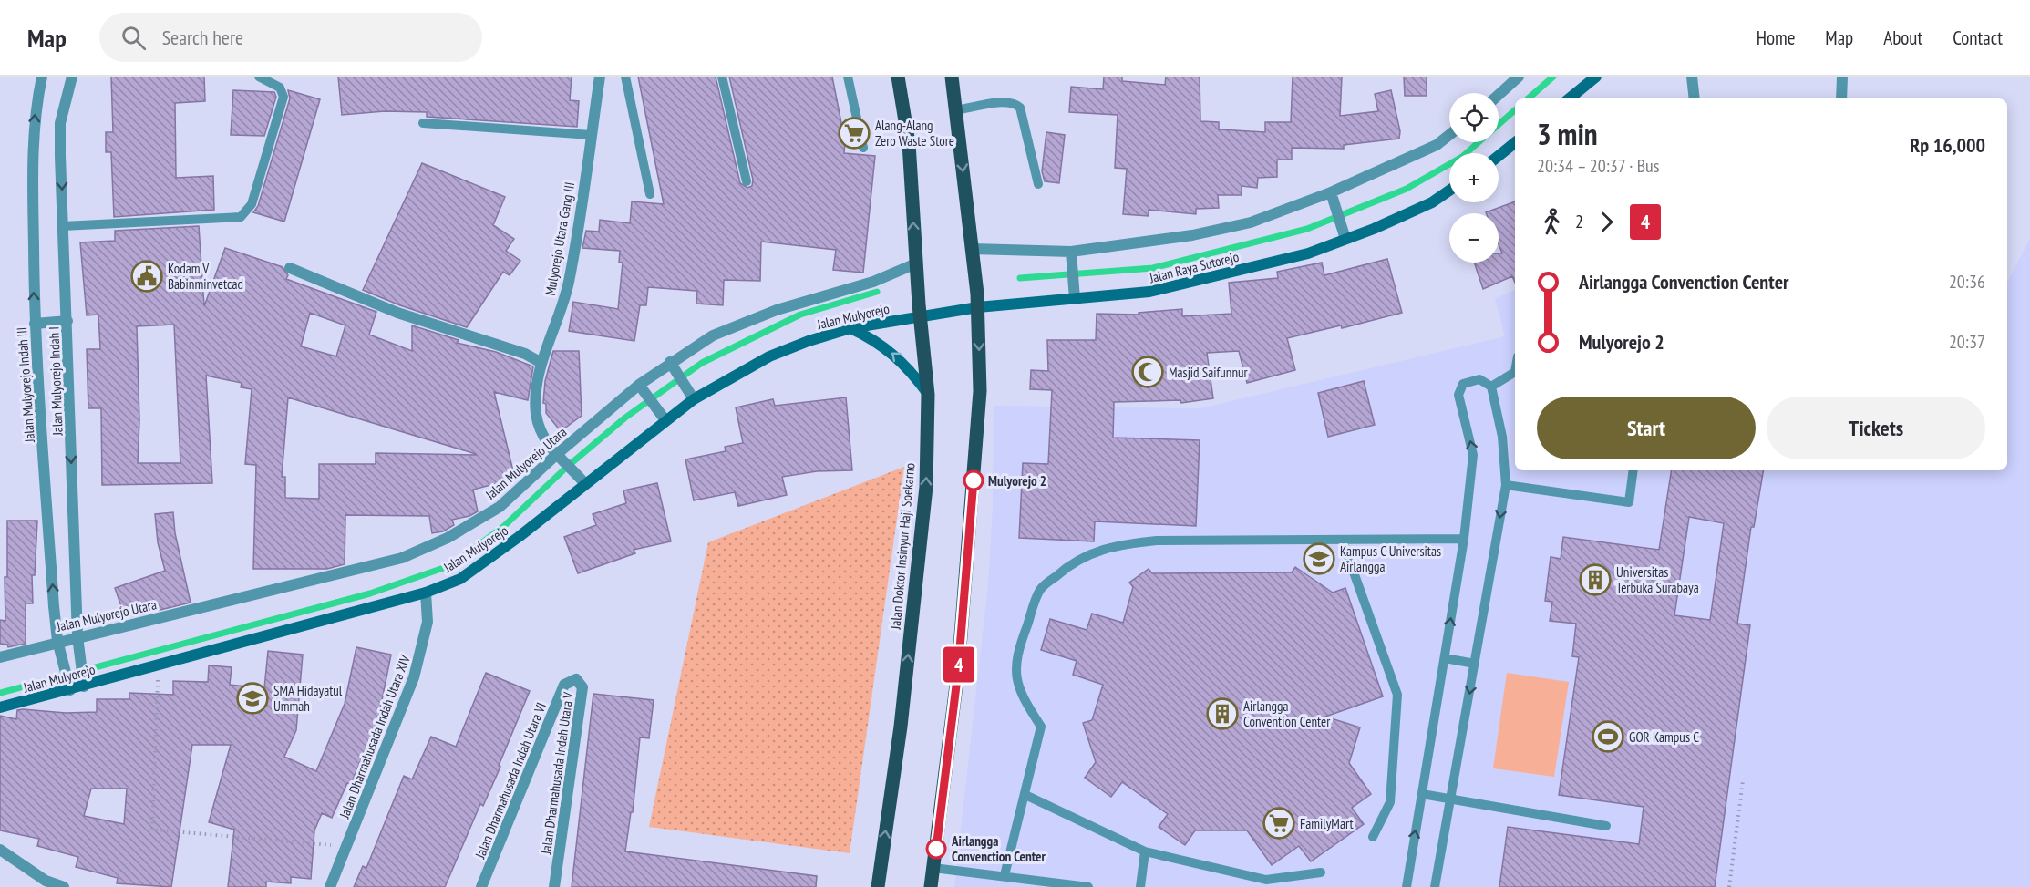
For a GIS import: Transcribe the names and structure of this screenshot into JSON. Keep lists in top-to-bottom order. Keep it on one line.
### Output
{"streets":{"main road":["Jalan Raya Sutorejo","Jalan Mulyorejo","Jalan Doktor Insinyur Haji Soekarno"],"street":["Mulyorejo Utara Gang III","Jalan Mulyorejo Indah I","Jalan Mulyorejo Indah III","Jalan Mulyorejo Utara","Jalan Dharmahusada Indah Utara XIV","Jalan Dharmahusada Indah Utara V","Jalan Dharmahusada Indah Utara VI"]},"crossings":[["Mulyorejo Utara Gang III","Jalan Mulyorejo"],["Mulyorejo Utara Gang III","Jalan Mulyorejo Utara"],["Jalan Raya Sutorejo","Jalan Mulyorejo"],["Jalan Raya Sutorejo","Jalan Doktor Insinyur Haji Soekarno"],["Jalan Mulyorejo","Jalan Mulyorejo Indah I"],["Jalan Mulyorejo","Jalan Mulyorejo Indah III"],["Jalan Mulyorejo","Jalan Doktor Insinyur Haji Soekarno"],["Jalan Mulyorejo","Jalan Dharmahusada Indah Utara XIV"],["Jalan Mulyorejo Indah I","Jalan Mulyorejo Utara"],["Jalan Mulyorejo Indah III","Jalan Mulyorejo Utara"],["Jalan Mulyorejo Utara","Jalan Doktor Insinyur Haji Soekarno"],["Jalan Dharmahusada Indah Utara V","Jalan Dharmahusada Indah Utara VI"]],"one_way":["Jalan Mulyorejo Indah I","Jalan Mulyorejo Indah III"],"places":{"supermarket":["Alang-Alang Zero Waste Store","FamilyMart"],"public building":["Kodam V Babinminvetcad"],"mosque":["Masjid Saifunnur"],"other":["Mulyorejo 2","Airlangga Convenction Center"],"school or university":["Kampus C Universitas Airlangga","SMA Hidayatul Ummah"],"building":["Universitas Terbuka Surabaya","Airlangga Convention Center"],"sports":["GOR Kampus C"]},"lines":["bus line 4"],"page":{"header":"Map","search":"Search here","nav":["Home","Map","About","Contact"],"on_map":"4","map_buttons":["+","−"],"heading":["3 min","20:34 – 20:37 · Bus","Rp 16,000"],"legs":["2","4"],"list":[{"name":"Airlangga Convenction Center","value":"20:36"},{"name":"Mulyorejo 2","value":"20:37"}],"buttons":["Start","Tickets"]}}
